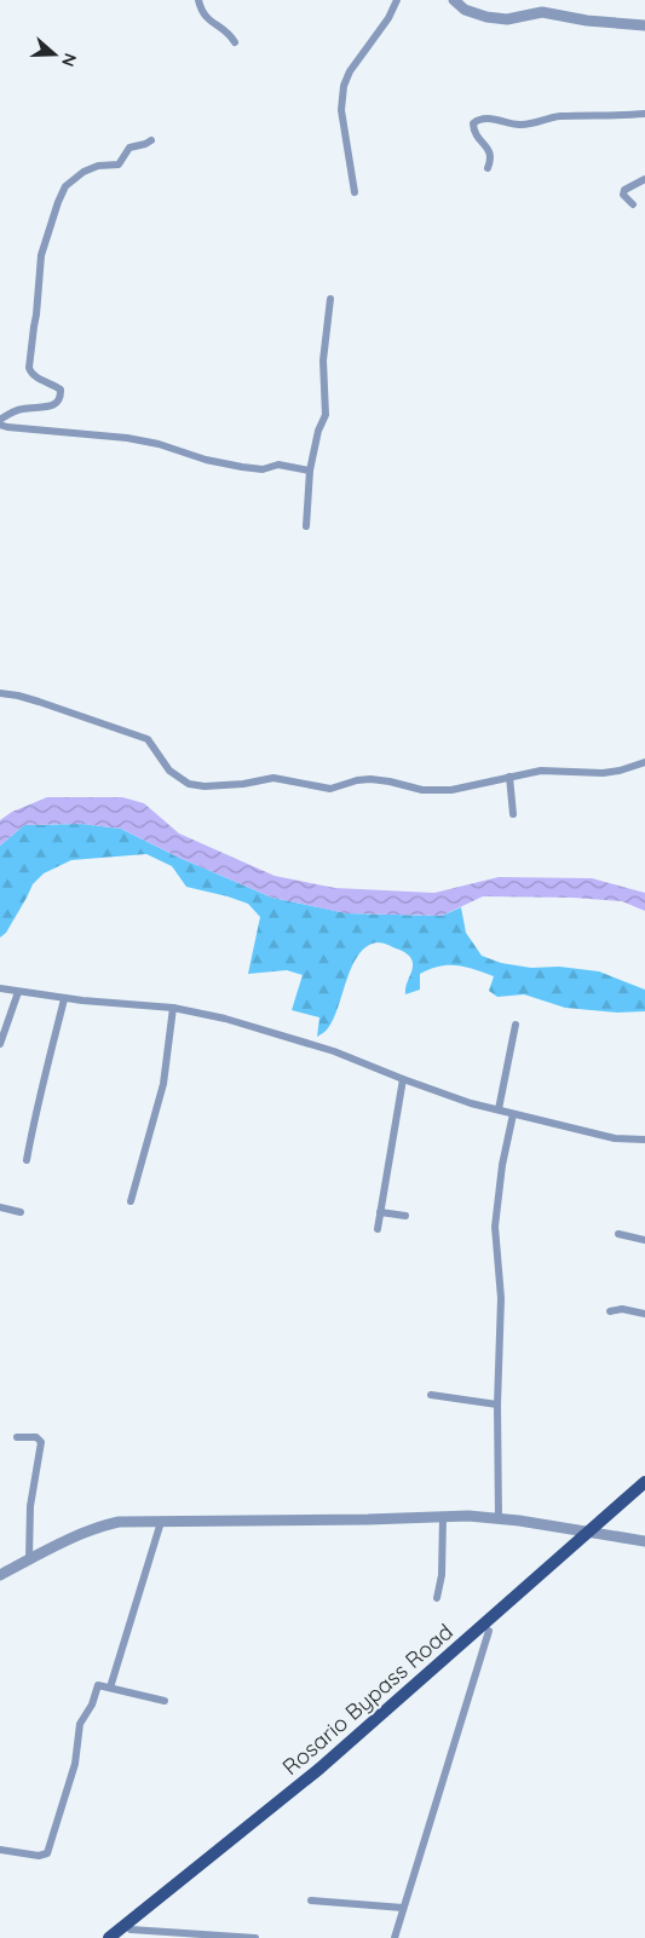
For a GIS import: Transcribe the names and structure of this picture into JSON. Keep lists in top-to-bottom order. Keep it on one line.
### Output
{"streets":{"main road":["Rosario Bypass Road"]},"north":"right"}
